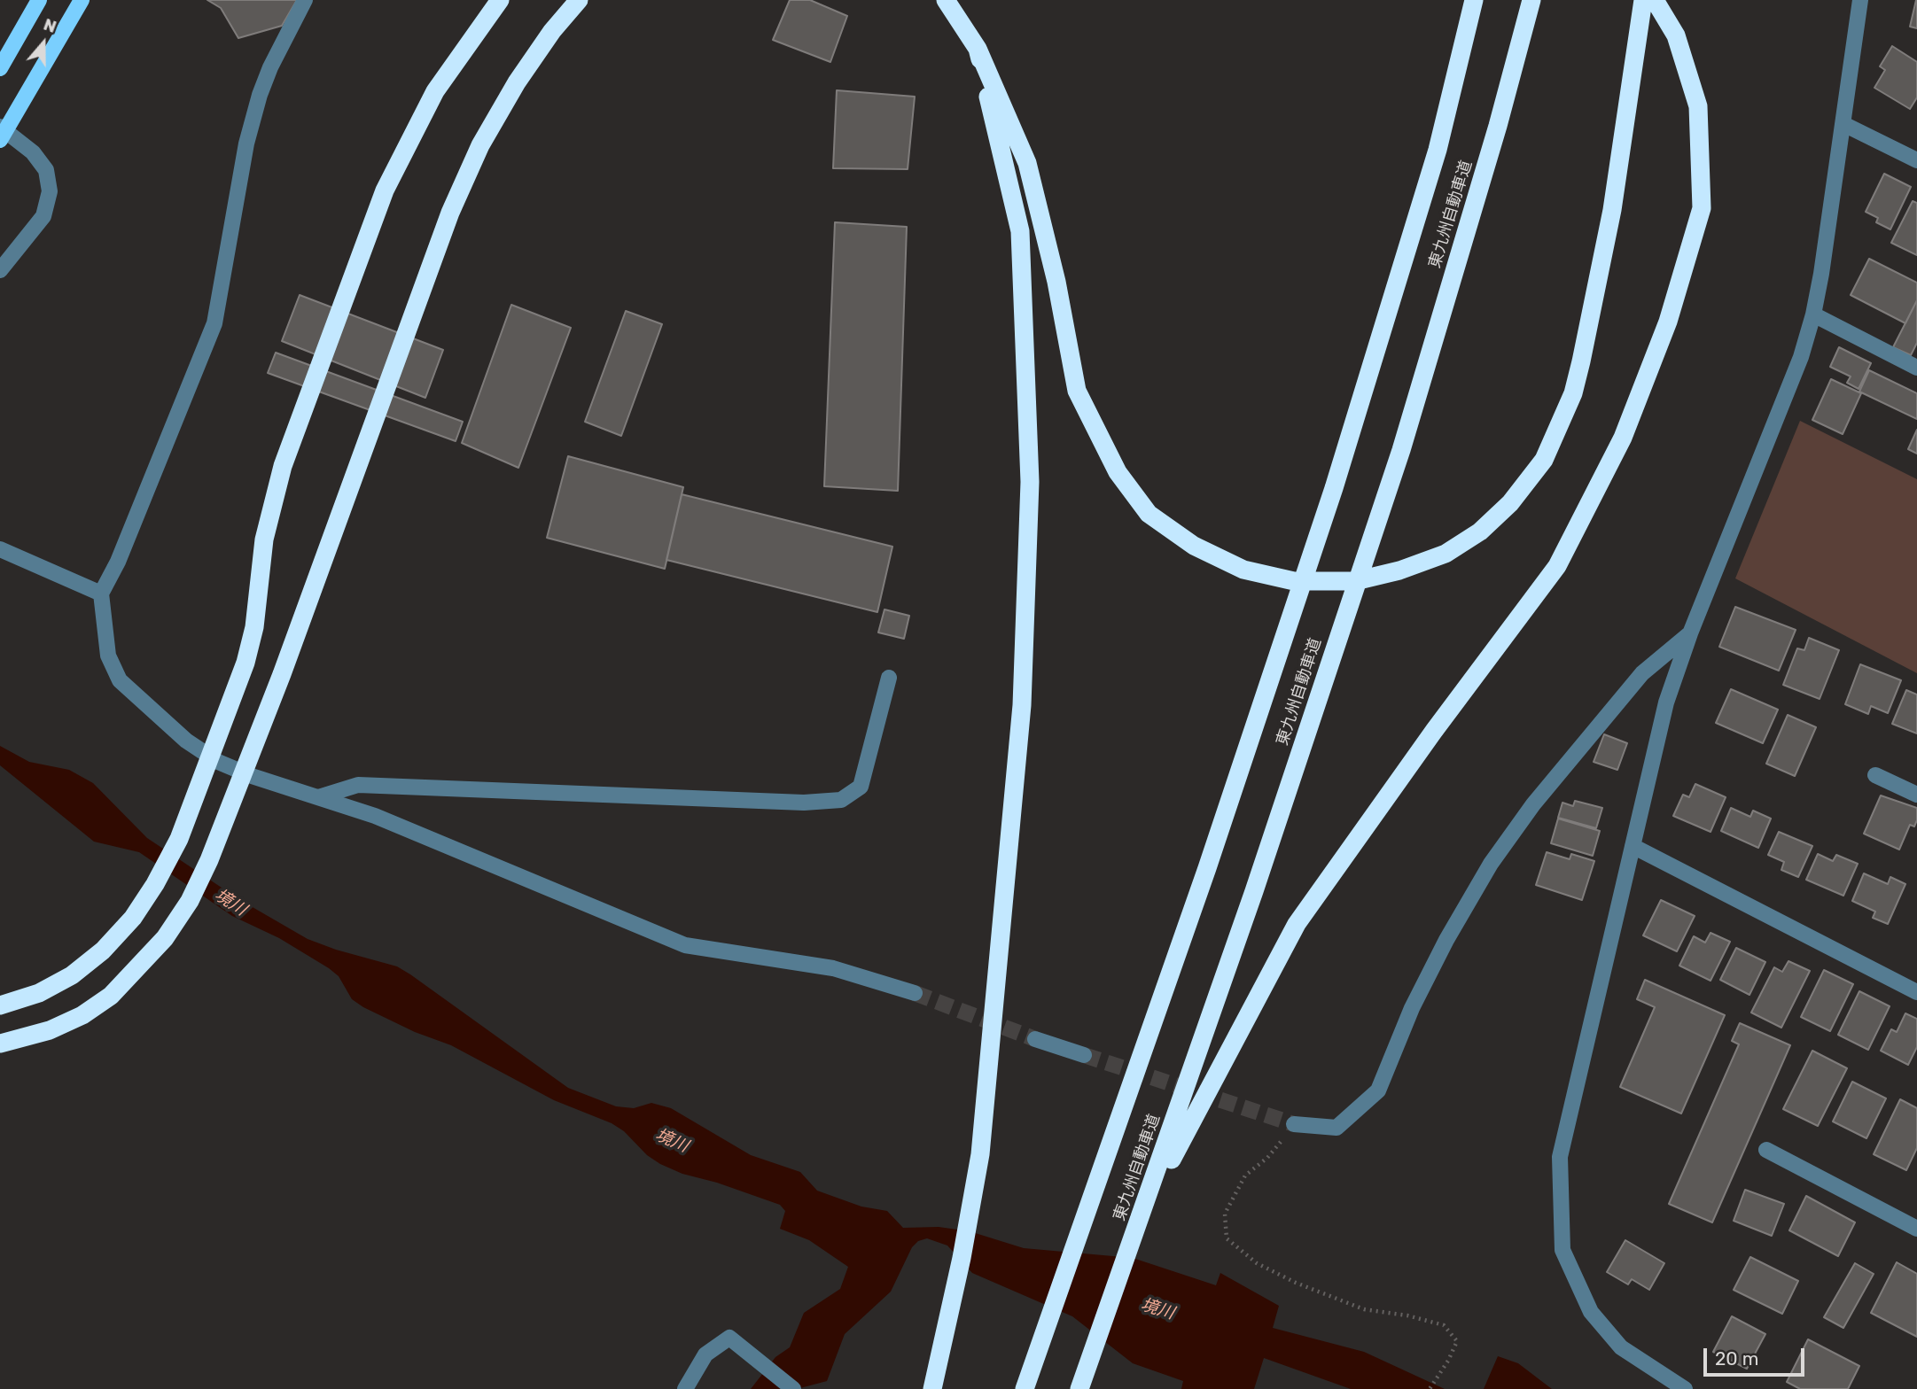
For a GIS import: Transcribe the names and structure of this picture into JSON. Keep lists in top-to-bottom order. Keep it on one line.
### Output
{"streets":{"highway":["東九州自動車道"]},"water":["境川"],"scale_bar":"20 m","north":"top"}
